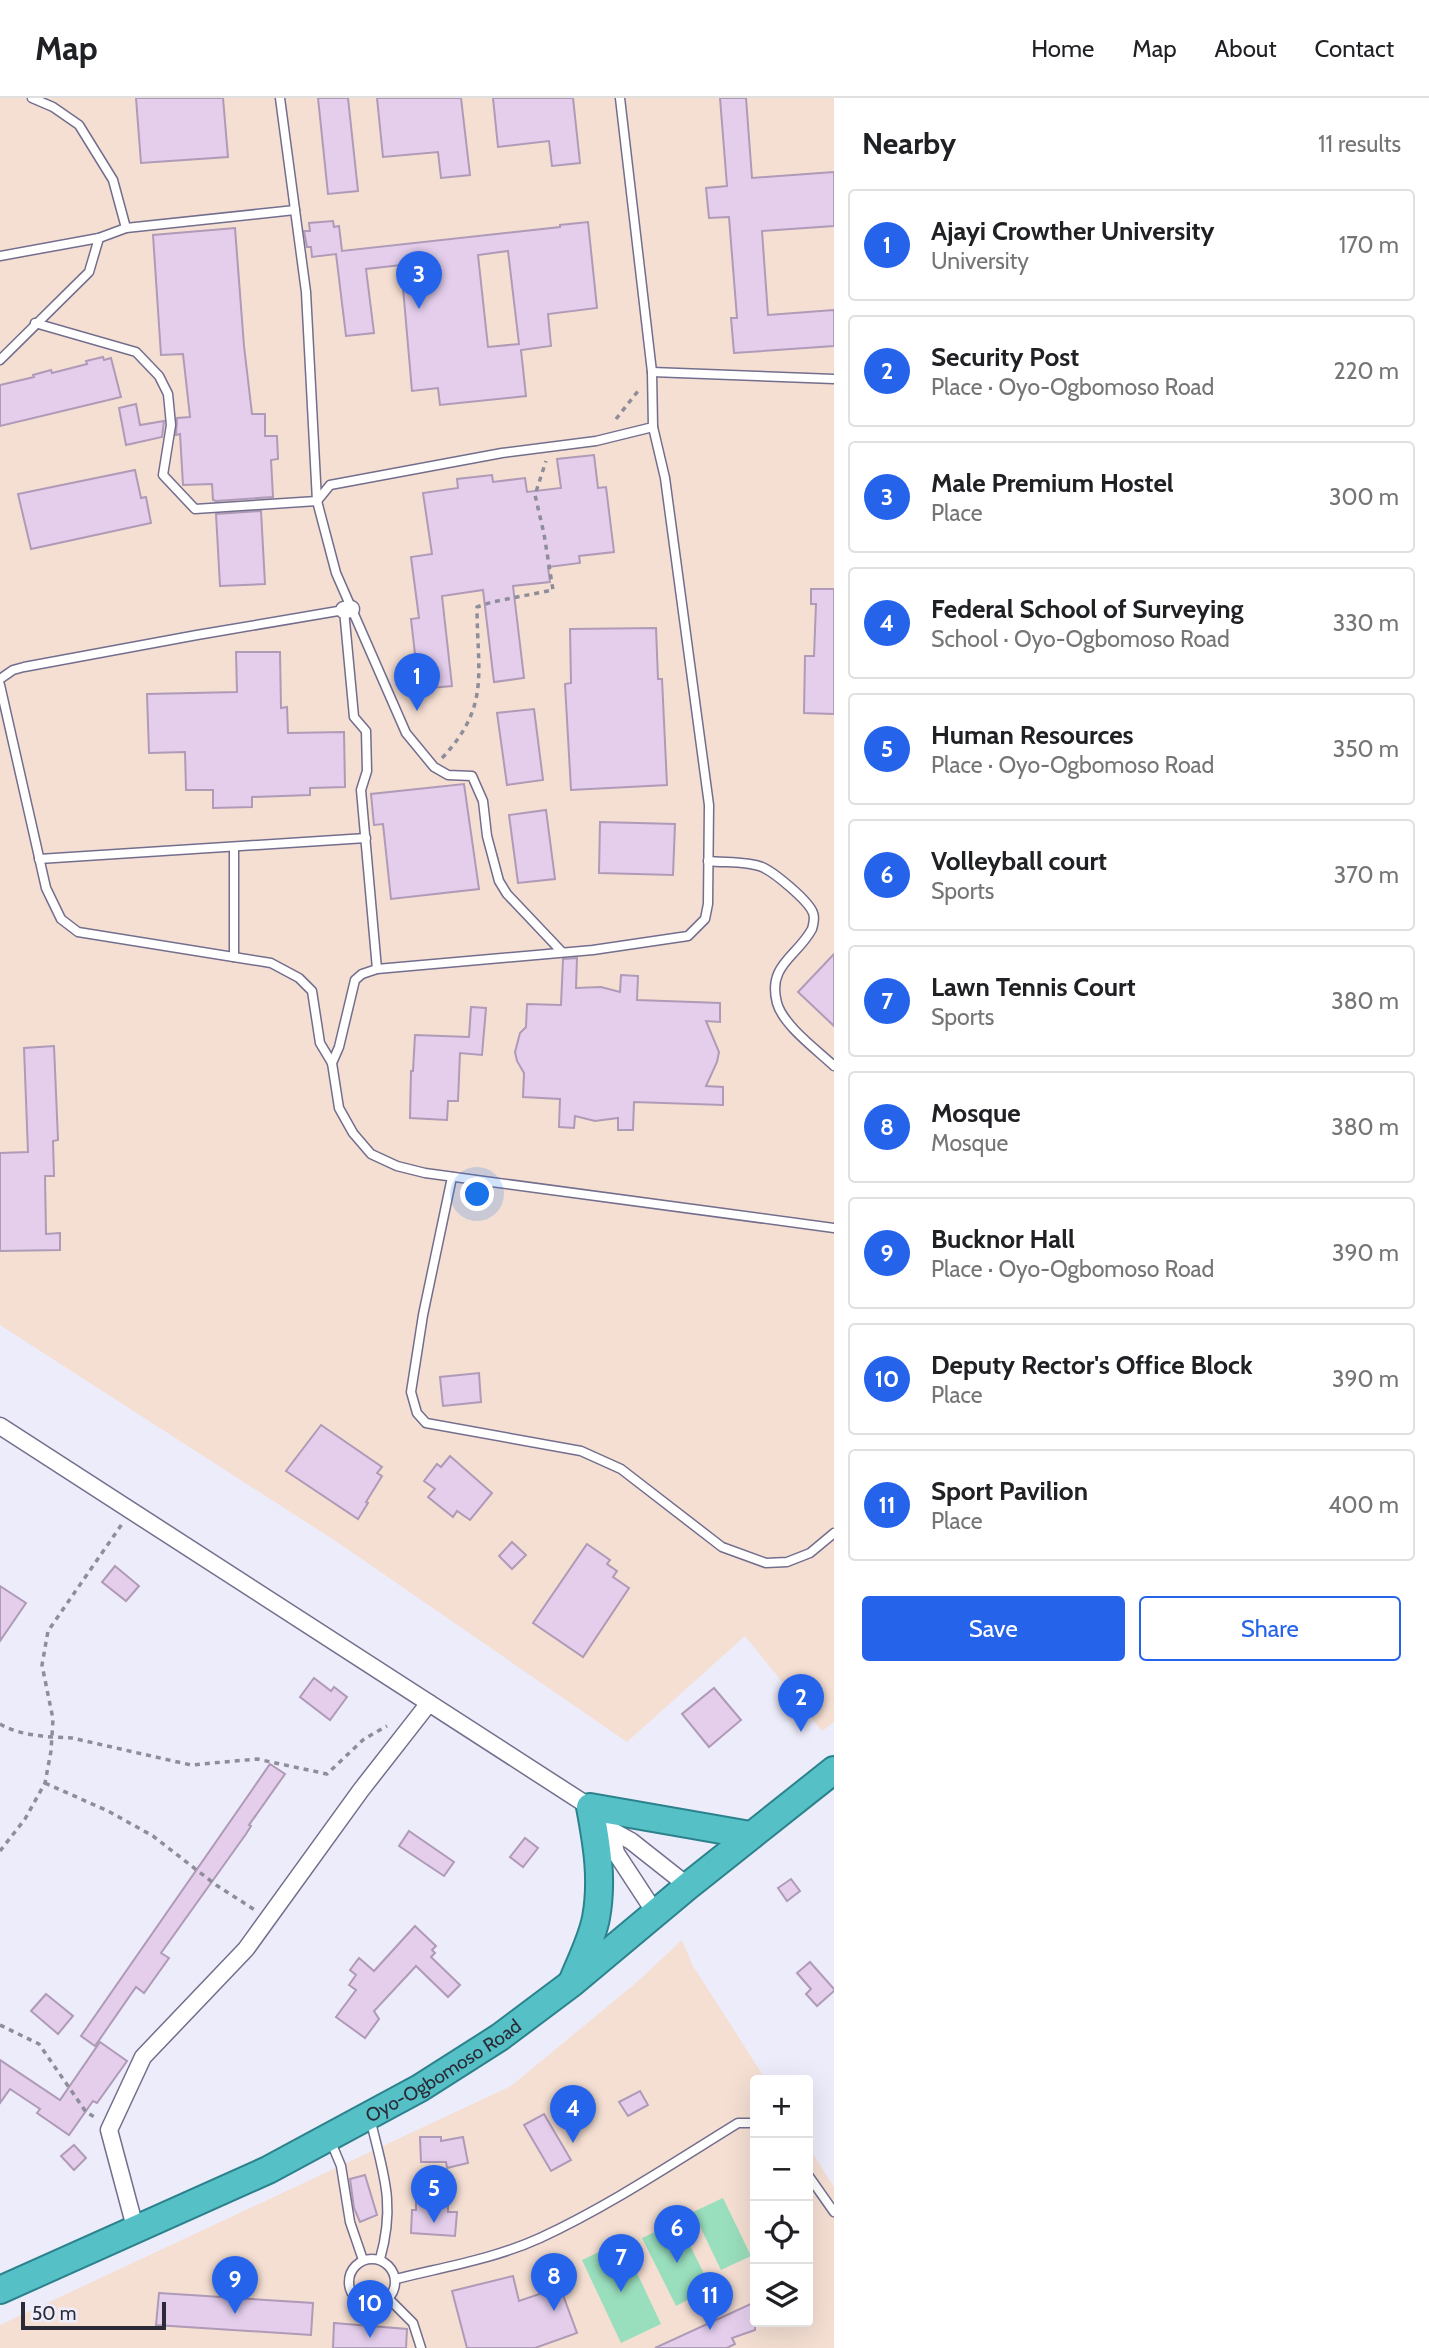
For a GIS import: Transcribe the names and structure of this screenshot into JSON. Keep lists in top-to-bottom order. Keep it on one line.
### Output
{"streets":{"highway":["Oyo-Ogbomoso Road"]},"scale_bar":"50 m","page":{"header":"Map","nav":["Home","Map","About","Contact"],"heading":["Nearby","11 results"],"list":[{"mark":"1","name":"Ajayi Crowther University","note":"University","value":"170 m"},{"mark":"2","name":"Security Post","note":"Place · Oyo-Ogbomoso Road","value":"220 m"},{"mark":"3","name":"Male Premium Hostel","note":"Place","value":"300 m"},{"mark":"4","name":"Federal School of Surveying","note":"School · Oyo-Ogbomoso Road","value":"330 m"},{"mark":"5","name":"Human Resources","note":"Place · Oyo-Ogbomoso Road","value":"350 m"},{"mark":"6","name":"Volleyball court","note":"Sports","value":"370 m"},{"mark":"7","name":"Lawn Tennis Court","note":"Sports","value":"380 m"},{"mark":"8","name":"Mosque","note":"Mosque","value":"380 m"},{"mark":"9","name":"Bucknor Hall","note":"Place · Oyo-Ogbomoso Road","value":"390 m"},{"mark":"10","name":"Deputy Rector's Office Block","note":"Place","value":"390 m"},{"mark":"11","name":"Sport Pavilion","note":"Place","value":"400 m"}],"pins":["3","1","2","4","5","6","7","8","9","11","10"],"buttons":["Save","Share"],"map_buttons":["+","−"],"scale":"50 m"}}
